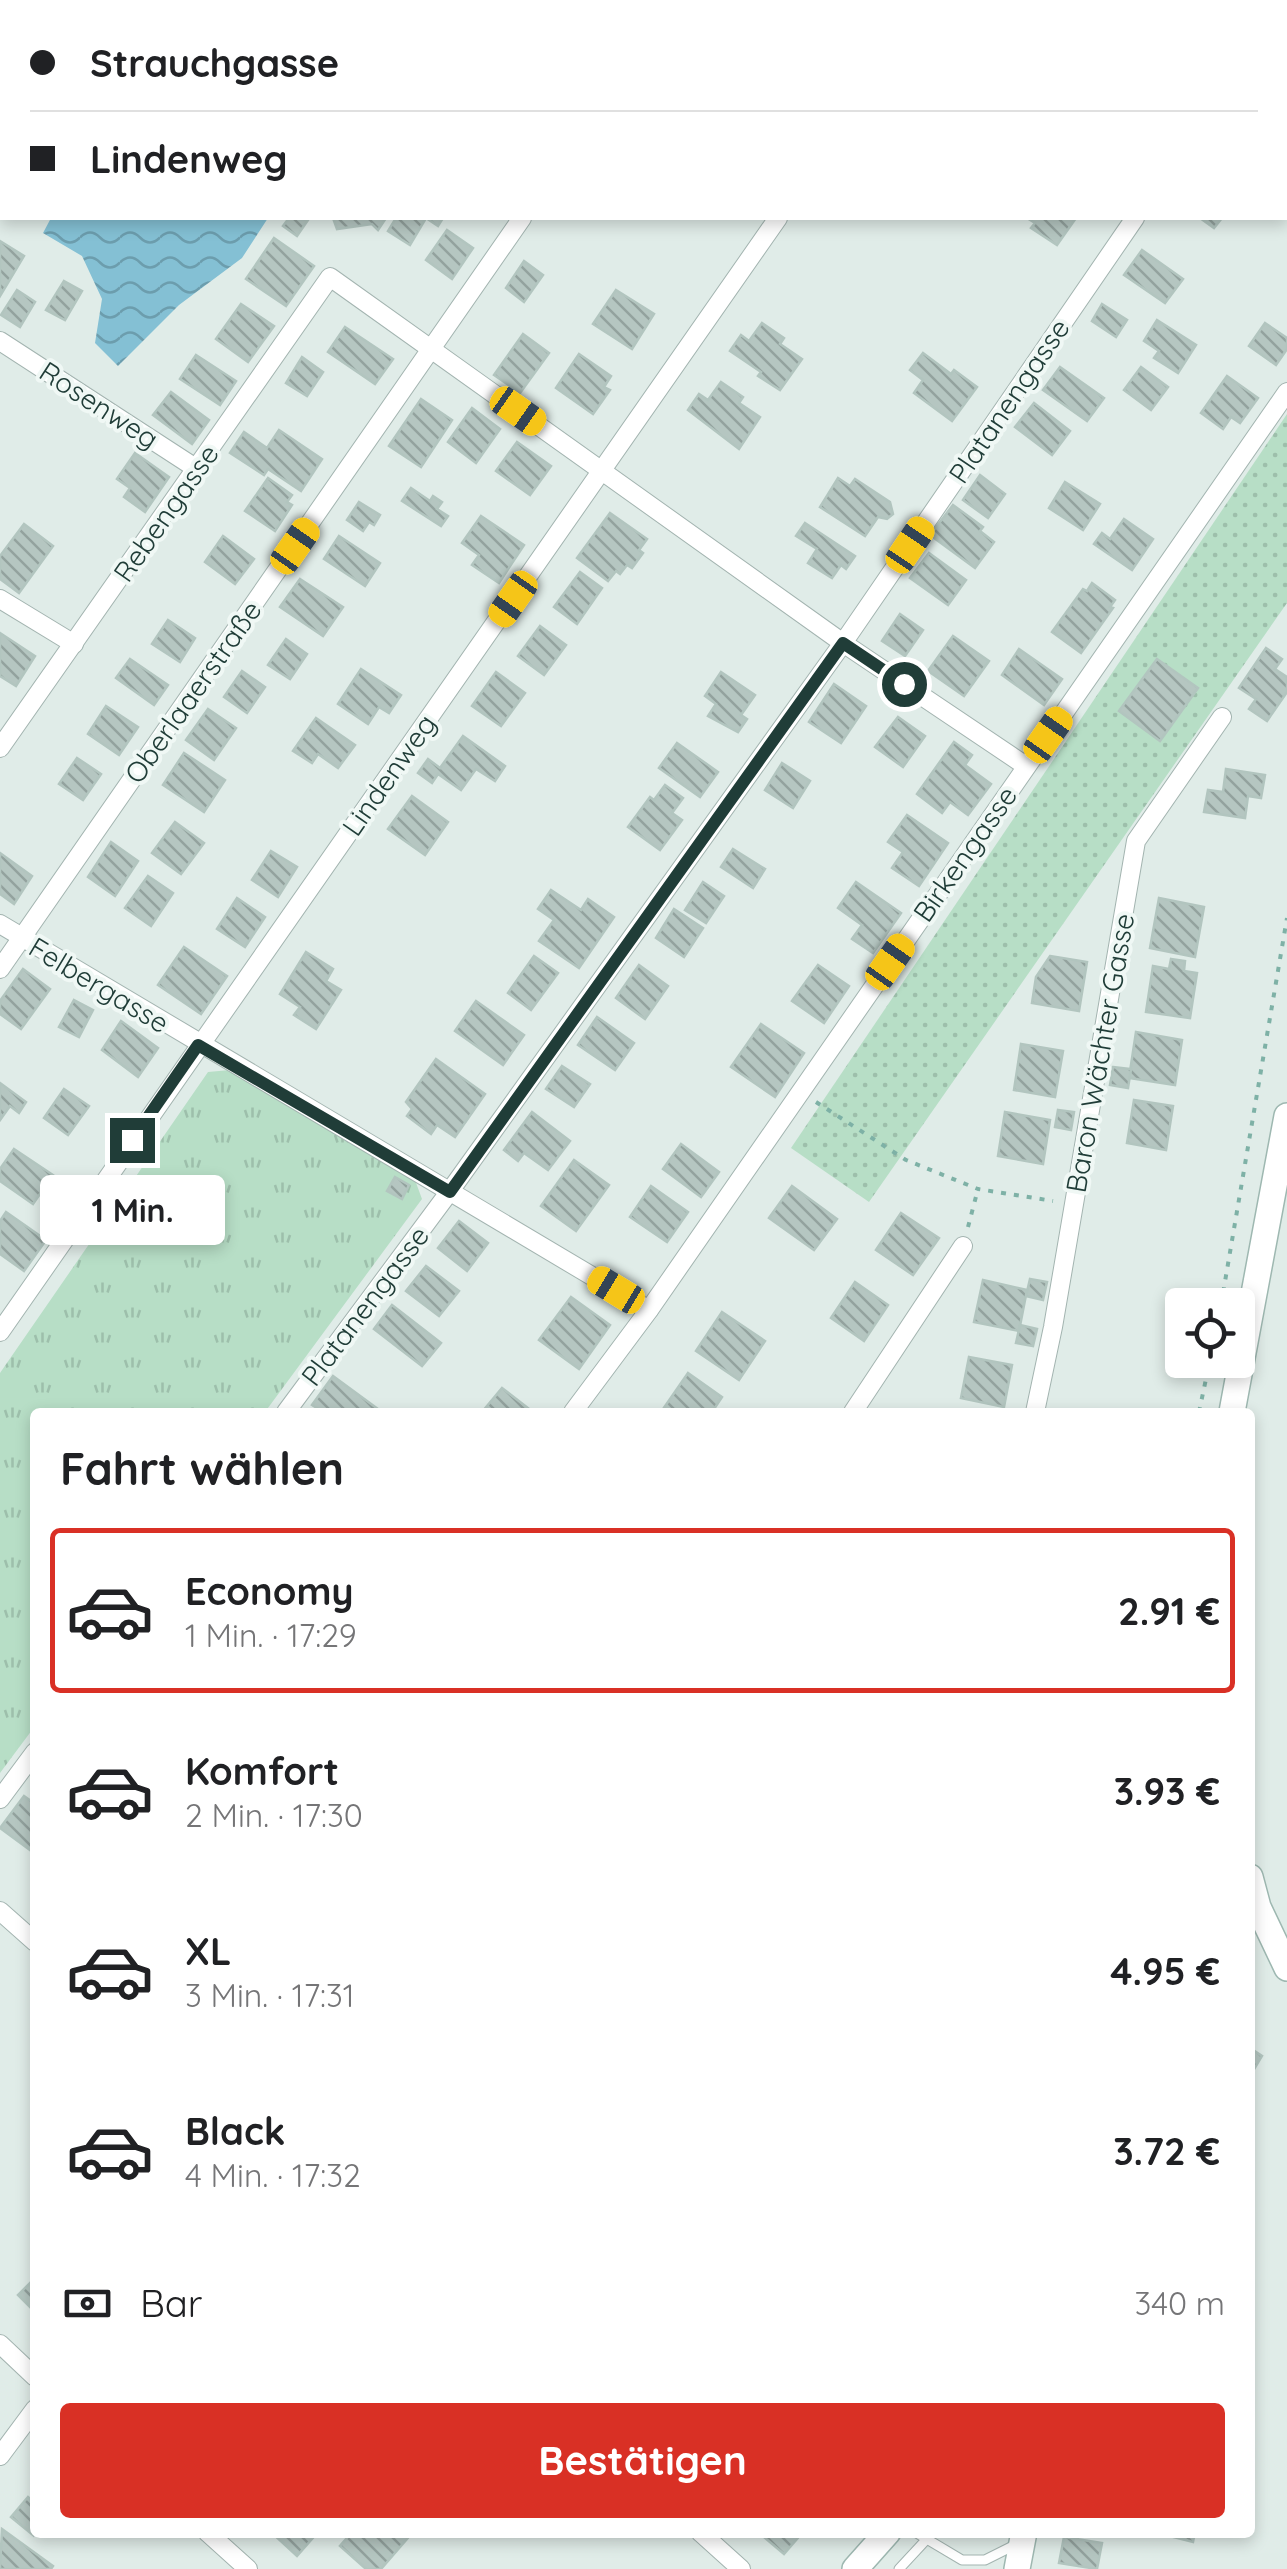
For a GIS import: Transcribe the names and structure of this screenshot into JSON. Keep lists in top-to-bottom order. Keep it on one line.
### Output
{"streets":{"street":["Platanengasse","Rosenweg","Rebengasse","Oberlaaerstraße","Lindenweg","Birkengasse","Felbergasse","Baron Wächter Gasse"]},"crossings":[["Platanengasse","Felbergasse"],["Rosenweg","Rebengasse"],["Rebengasse","Oberlaaerstraße"],["Oberlaaerstraße","Felbergasse"],["Lindenweg","Felbergasse"],["Birkengasse","Felbergasse"]],"page":{"banner":["Strauchgasse","Lindenweg"],"bubble":"1 Min.","heading":"Fahrt wählen","list":[{"name":"Economy","note":"1 Min. · 17:29","value":"2.91 €"},{"name":"Komfort","note":"2 Min. · 17:30","value":"3.93 €"},{"name":"XL","note":"3 Min. · 17:31","value":"4.95 €"},{"name":"Black","note":"4 Min. · 17:32","value":"3.72 €"}],"pay":["Bar","340 m"],"buttons":"Bestätigen"}}
